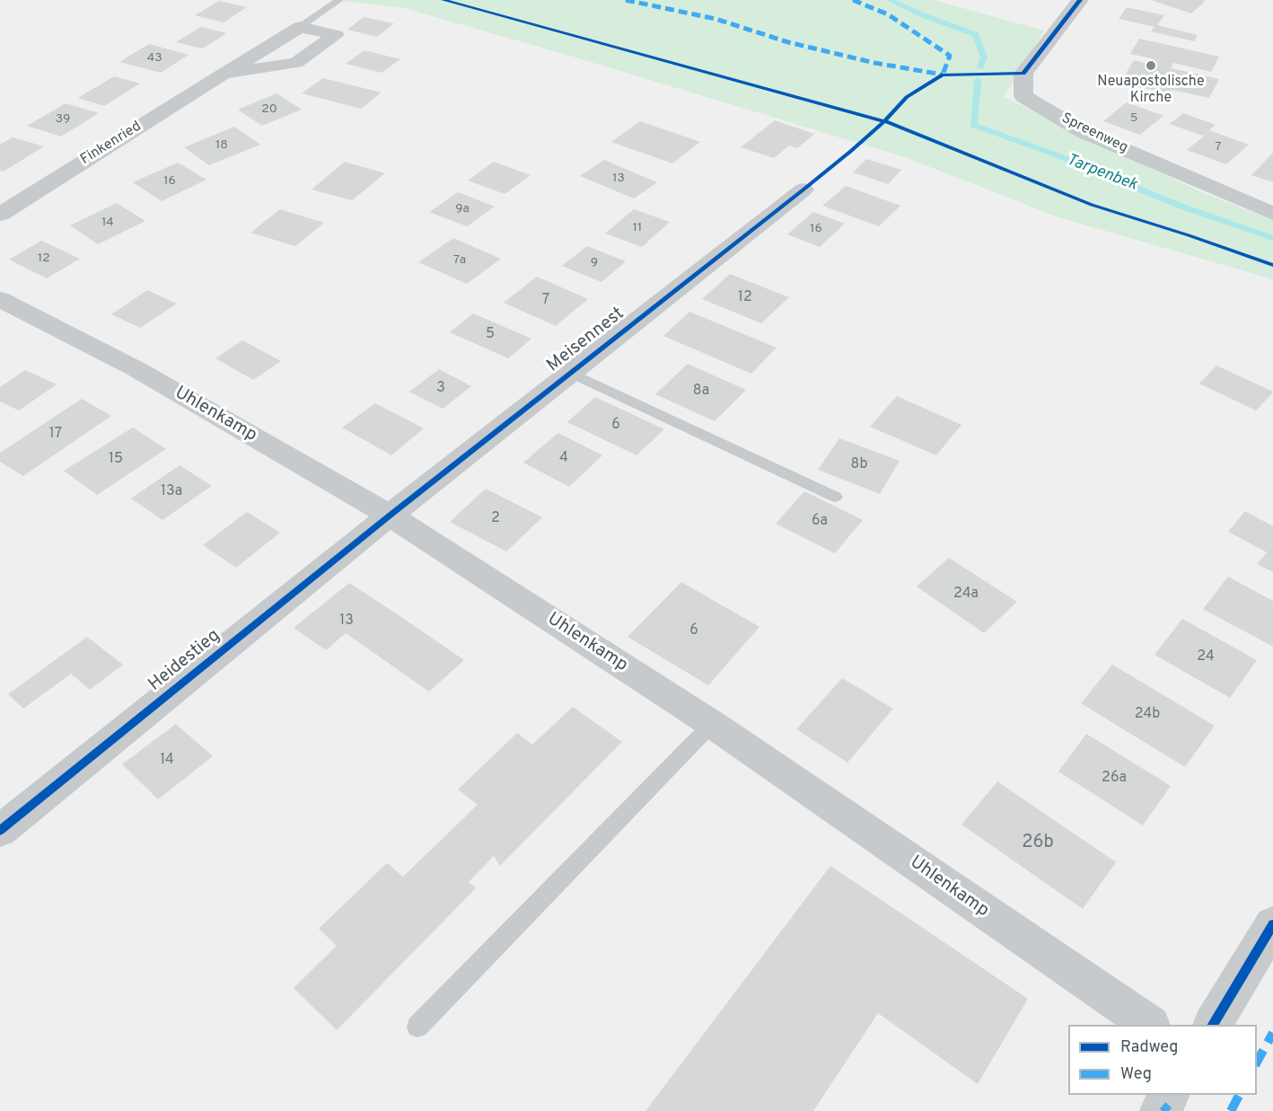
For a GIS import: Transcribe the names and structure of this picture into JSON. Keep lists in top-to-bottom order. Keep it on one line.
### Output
{"streets":{"street":["Spreenweg","Finkenried","Meisennest","Uhlenkamp","Heidestieg"]},"crossings":[["Meisennest","Uhlenkamp"],["Meisennest","Heidestieg"],["Uhlenkamp","Heidestieg"]],"water":["Tarpenbek"],"places":["Neuapostolische Kirche"],"house_numbers":["43","20","5","39","18","7","13","16","9a","14","11","16","12","7a","9","12","7","5","3","8a","6","17","4","15","8b","13a","2","6a","24a","13","6","24","24b","14","26a","26b"],"legend":["Radweg","Weg"]}
